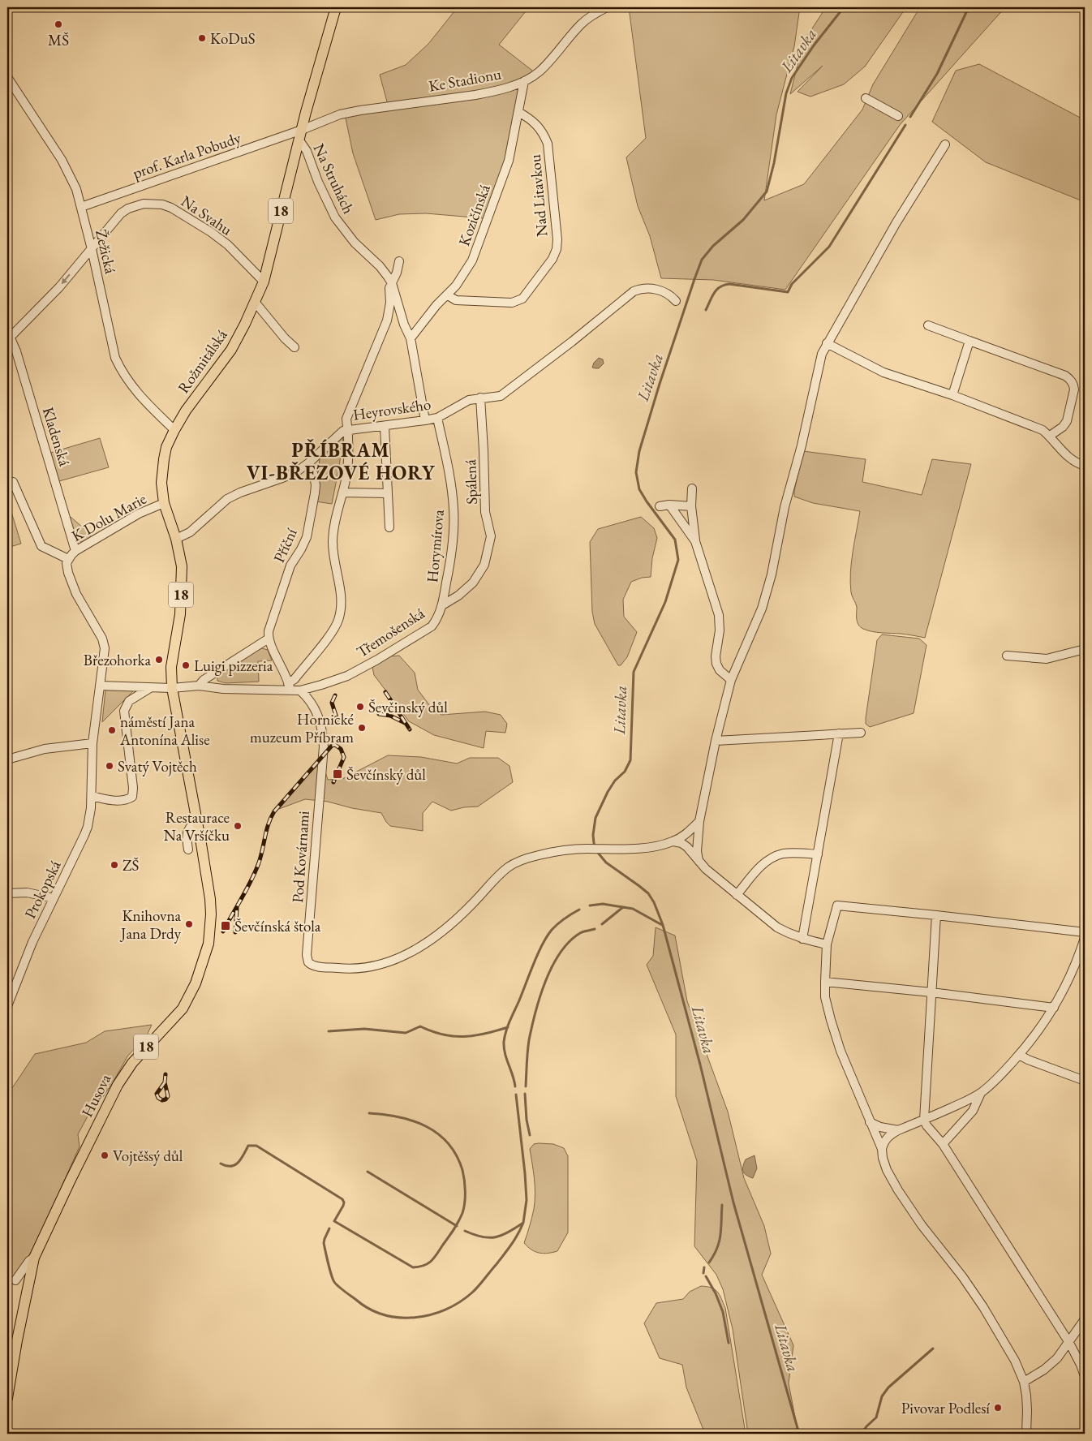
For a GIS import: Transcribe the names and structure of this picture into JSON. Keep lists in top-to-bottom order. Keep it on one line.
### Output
{"streets":{"main road":["18","Rožmitálská","Husova"],"street":["Ke Stadionu","prof. Karla Pobudy","Na Struhách","Nad Litavkou","Na Svahu","Kozičínská","Žežická","Heyrovského","Kladenská","Spálená","K Dolu Marie","Příční","Horymírova","Třemošenská","Pod Kovárnami","Prokopská"]},"crossings":[["Ke Stadionu","prof. Karla Pobudy"],["Ke Stadionu","Na Struhách"],["Ke Stadionu","Kozičínská"],["Ke Stadionu","Rožmitálská"],["prof. Karla Pobudy","Na Struhách"],["prof. Karla Pobudy","Žežická"],["prof. Karla Pobudy","Rožmitálská"],["Na Struhách","Kozičínská"],["Na Struhách","Rožmitálská"],["Na Struhách","Heyrovského"],["Nad Litavkou","Kozičínská"],["Na Svahu","Žežická"],["Na Svahu","Rožmitálská"],["Na Svahu","Kladenská"],["Žežická","Rožmitálská"],["Rožmitálská","Heyrovského"],["Rožmitálská","K Dolu Marie"],["Rožmitálská","Třemošenská"],["Rožmitálská","Husova"],["Heyrovského","Spálená"],["Heyrovského","Příční"],["Heyrovského","Horymírova"],["Kladenská","K Dolu Marie"],["Spálená","Třemošenská"],["K Dolu Marie","Třemošenská"],["K Dolu Marie","Prokopská"],["Horymírova","Třemošenská"],["Třemošenská","Pod Kovárnami"],["Třemošenská","Husova"]],"one_way":["Na Svahu"],"districts":["PŘÍBRAM VI-BŘEZOVÉ HORY"],"water":["Litavka"],"places":{"other":["MŠ","KoDuS","Březohorka","Luigi pizzeria","Ševčinský důl","Hornické muzeum Příbram","náměstí Jana Antonína Alise","Svatý Vojtěch","Restaurace Na Vršíčku","ZŠ","Knihovna Jana Drdy","Vojtěšsý důl","Pivovar Podlesí"],"transit":["Ševčínský důl","Ševčínská štola"]}}
